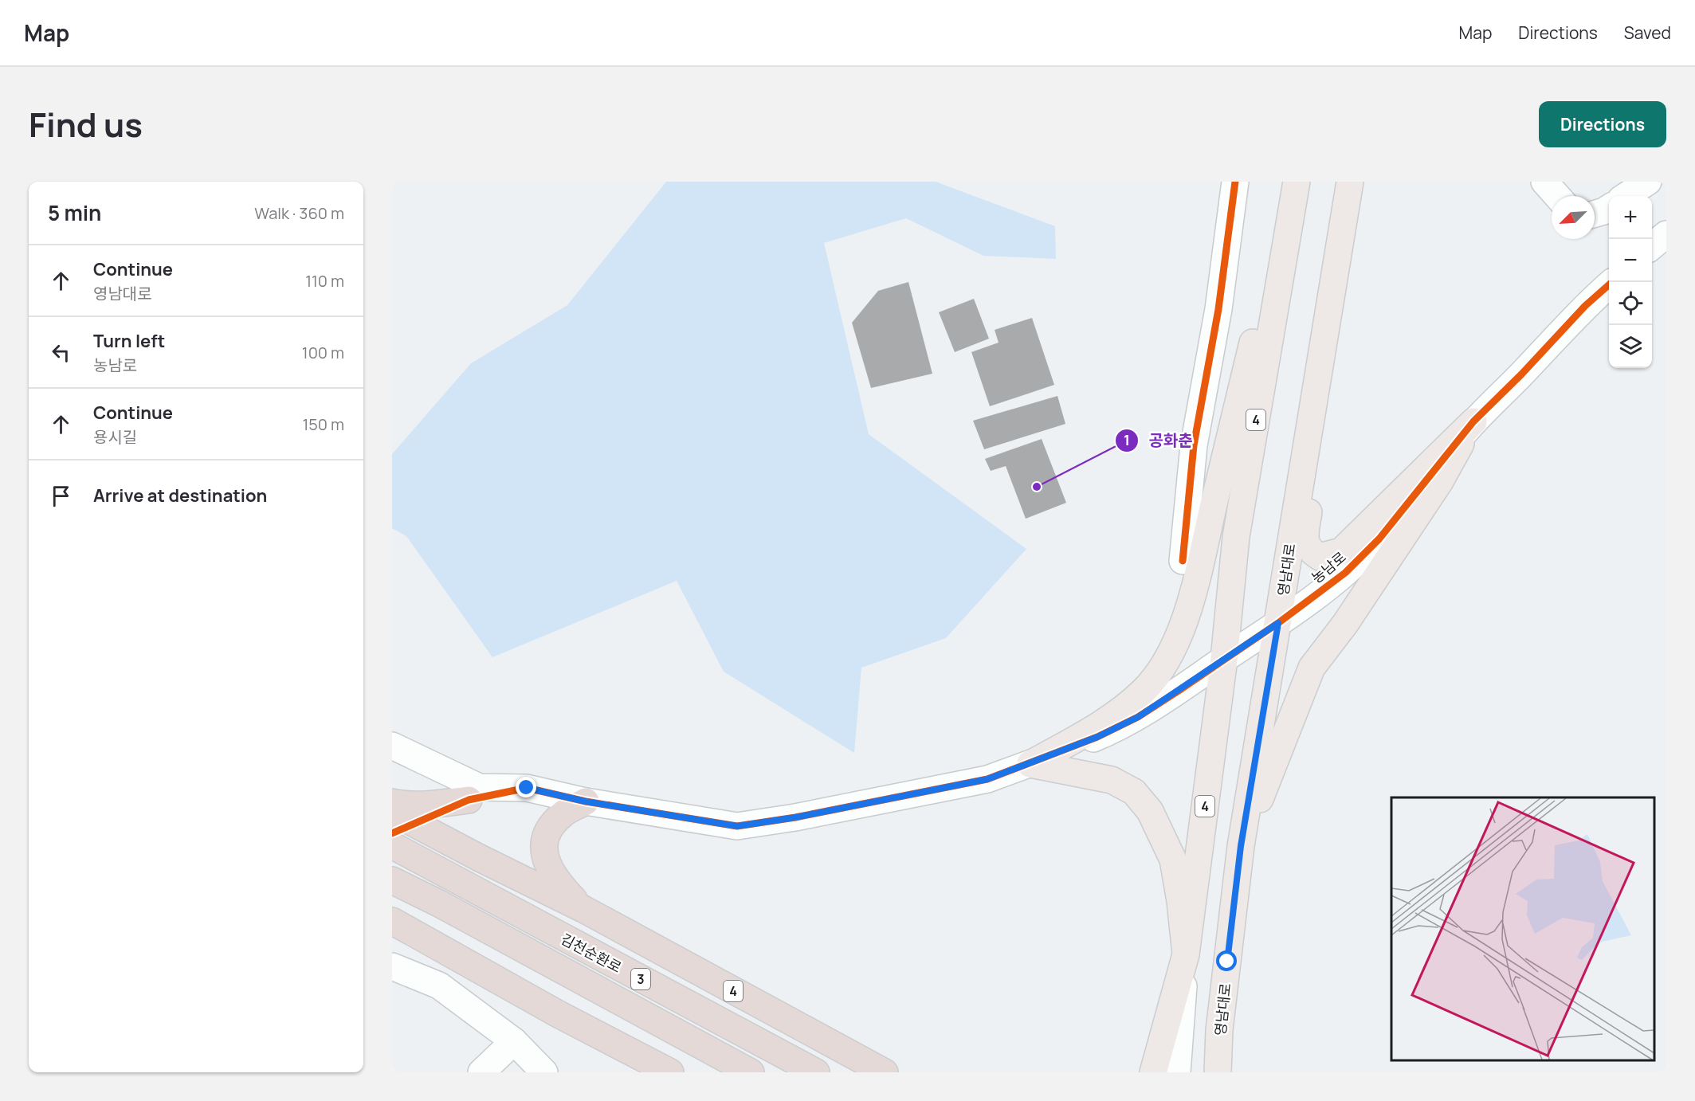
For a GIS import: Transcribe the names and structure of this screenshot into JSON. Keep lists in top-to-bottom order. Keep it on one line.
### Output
{"streets":{"highway":["4","김천순환로","3"],"main road":["영남대로"],"street":["농남로"]},"crossings":[["4","농남로"],["농남로","영남대로"]],"places":["공화춘"],"north":"bottom left","page":{"header":"Map","nav":["Map","Directions","Saved"],"title":"Find us","buttons":"Directions","heading":["5 min","Walk · 360 m"],"map_buttons":["+","−"],"list":[["Continue","영남대로","110 m"],["Turn left","농남로","100 m"],["Continue","용시길","150 m"],"Arrive at destination"]}}
